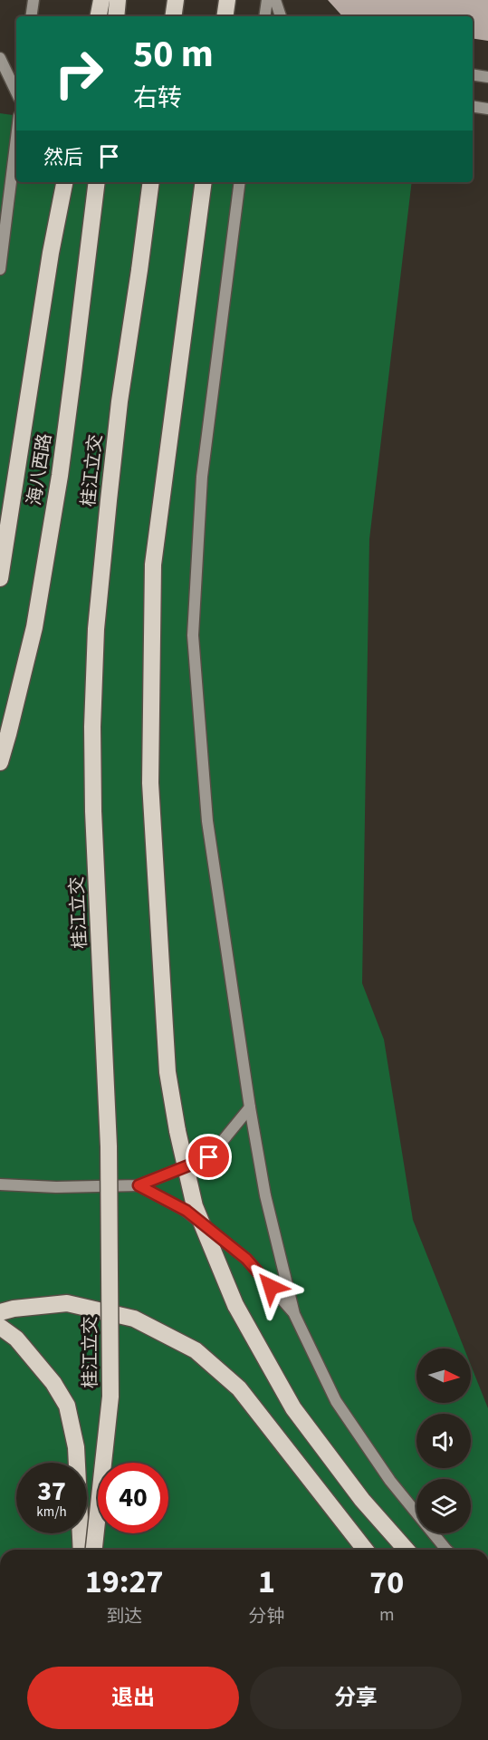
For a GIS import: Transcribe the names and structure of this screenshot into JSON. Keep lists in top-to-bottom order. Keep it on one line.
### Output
{"streets":{"highway":["海八西路","桂江立交"]},"north":"right","page":{"turn":["50 m","右转"],"then":"然后","speed":"37 km/h","limit":"40","eta":["19:27","到达","1","分钟","70","m"],"buttons":["退出","分享"]}}
